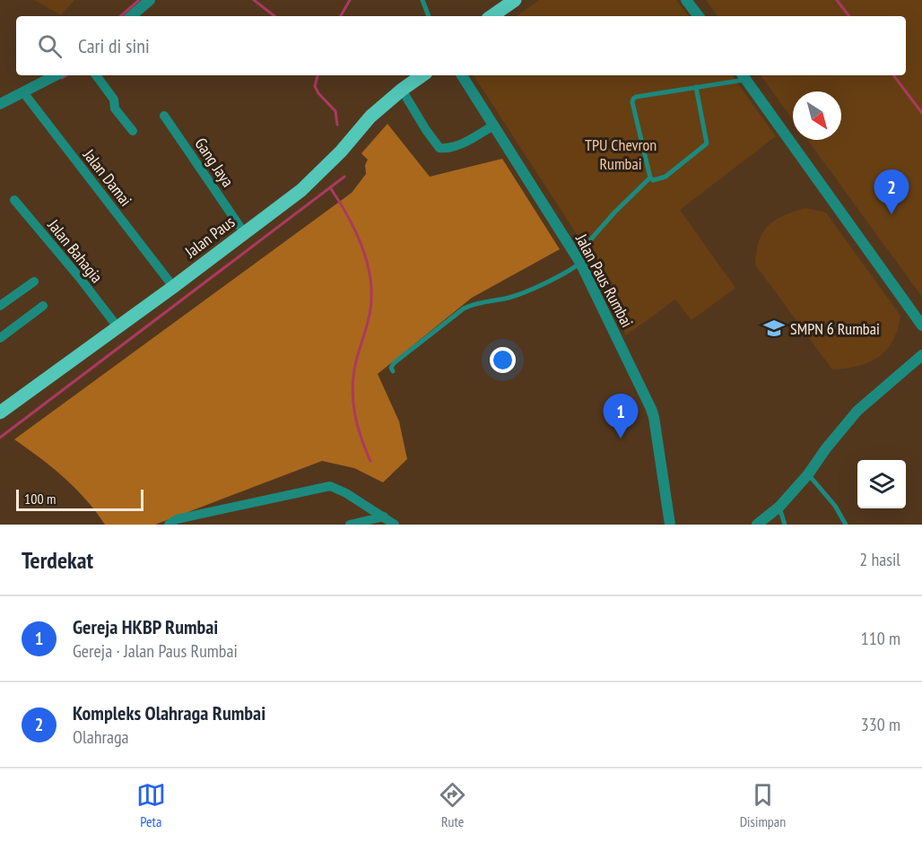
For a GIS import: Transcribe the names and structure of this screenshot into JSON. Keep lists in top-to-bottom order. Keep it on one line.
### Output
{"streets":{"main road":["Jalan Paus"],"street":["Gang Jaya","Jalan Damai","Jalan Bahagia","Jalan Paus Rumbai"]},"crossings":[["Gang Jaya","Jalan Paus"],["Jalan Damai","Jalan Paus"],["Jalan Paus","Jalan Bahagia"]],"parks":["TPU Chevron Rumbai"],"places":{"school or university":["SMPN 6 Rumbai"]},"scale_bar":"100 m","north":"bottom right","page":{"search":"Cari di sini","pins":["2","1"],"scale":"100 m","heading":["Terdekat","2 hasil"],"list":[{"mark":"1","name":"Gereja HKBP Rumbai","note":"Gereja · Jalan Paus Rumbai","value":"110 m"},{"mark":"2","name":"Kompleks Olahraga Rumbai","note":"Olahraga","value":"330 m"}],"nav":["Peta","Rute","Disimpan"]}}
